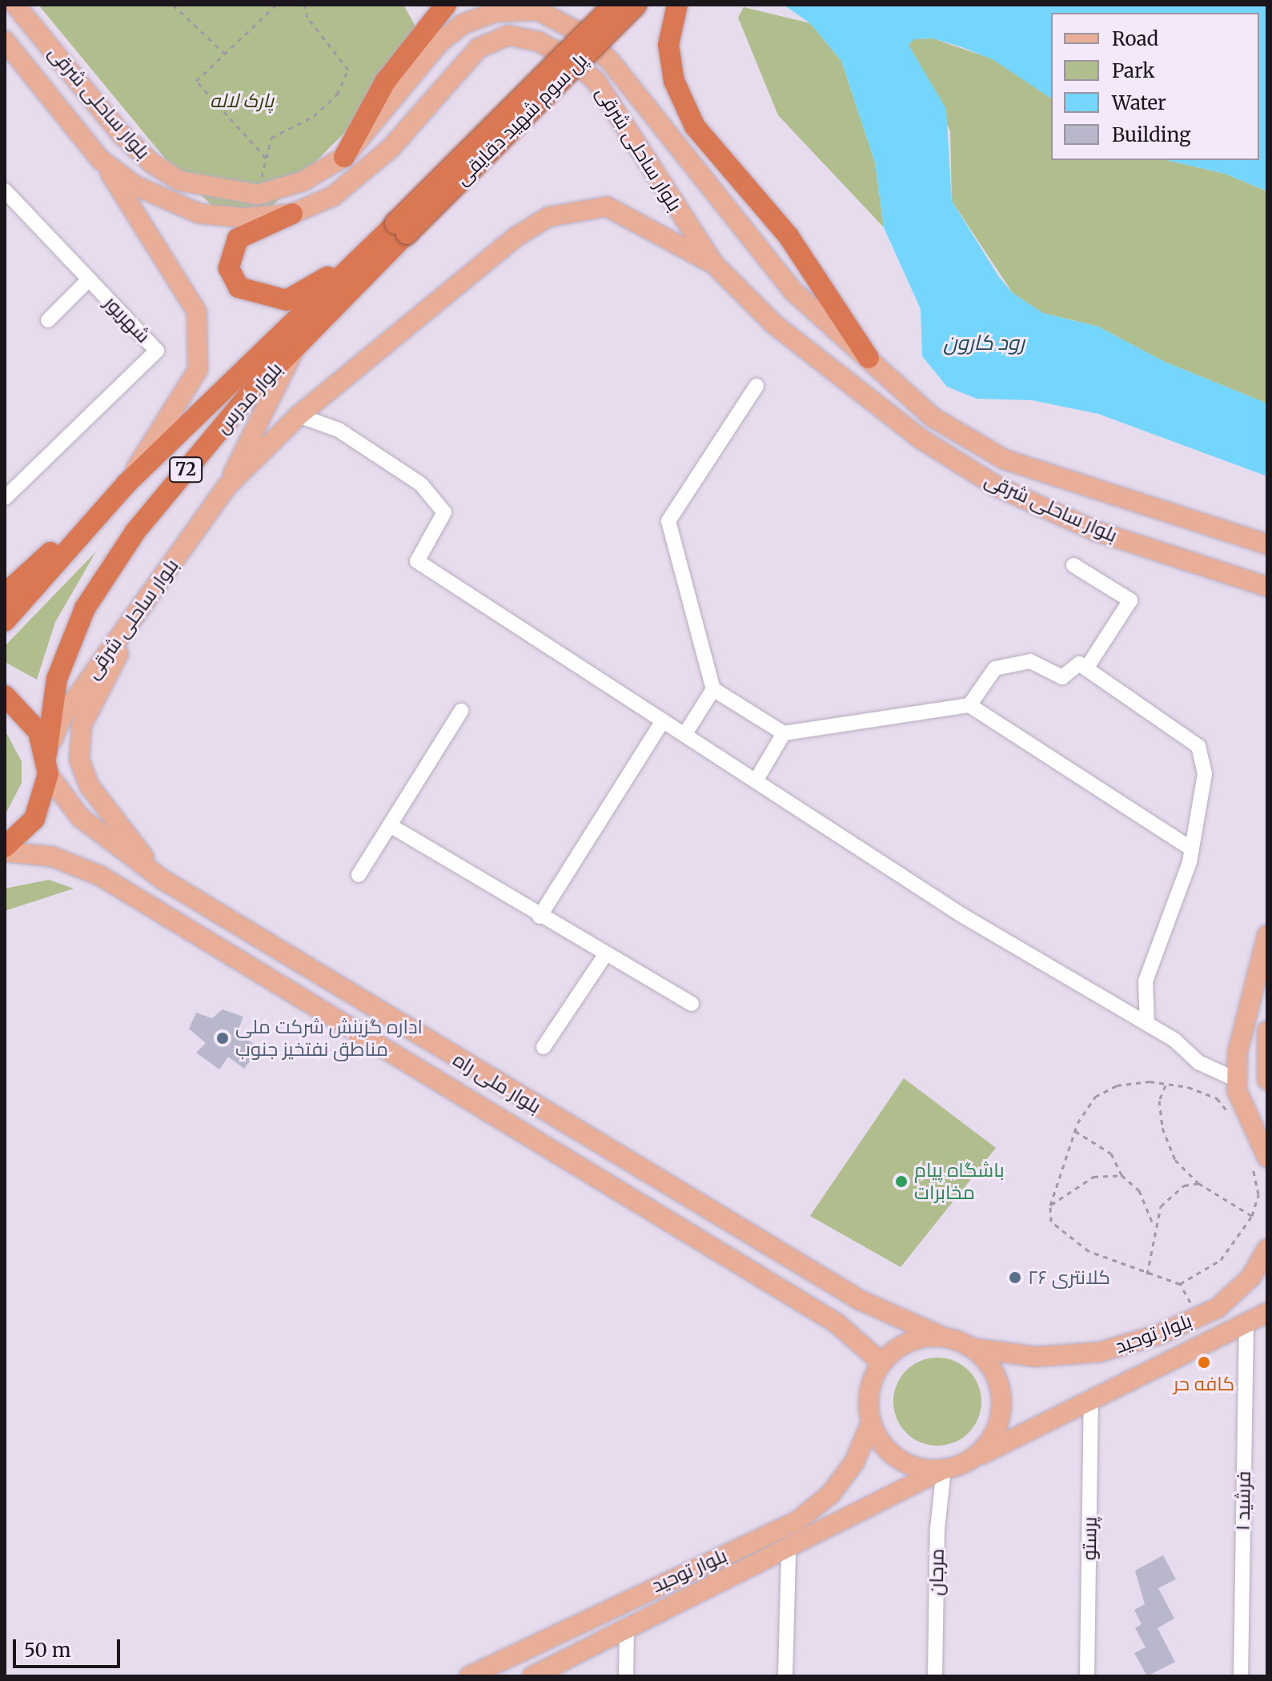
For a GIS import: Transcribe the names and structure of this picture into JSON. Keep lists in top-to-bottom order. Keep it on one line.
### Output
{"streets":{"highway":["پل سوم شهید دقایقی","بلوار مدرس","72"],"main road":["بلوار ساحلی شرقی","بلوار ملی راه","بلوار توحید"],"street":["شهریور","فرشید ۱","پرستو","مرجان"]},"crossings":[["بلوار ساحلی شرقی","بلوار مدرس"],["بلوار ساحلی شرقی","72"],["بلوار ساحلی شرقی","بلوار ملی راه"],["پل سوم شهید دقایقی","بلوار مدرس"],["پل سوم شهید دقایقی","72"],["بلوار مدرس","72"],["بلوار مدرس","بلوار ملی راه"],["72","بلوار ملی راه"],["بلوار ملی راه","بلوار توحید"],["بلوار ملی راه","مرجان"],["بلوار توحید","فرشید ۱"],["بلوار توحید","پرستو"],["بلوار توحید","مرجان"]],"water":["رود کارون"],"parks":["پارک لاله"],"places":["اداره گزینش شرکت ملی مناطق نفتخیز جنوب","باشگاه پیام مخابرات","کلانتری ۲۶","کافه حر"],"legend":["Road","Park","Water","Building"],"scale_bar":"50 m"}
